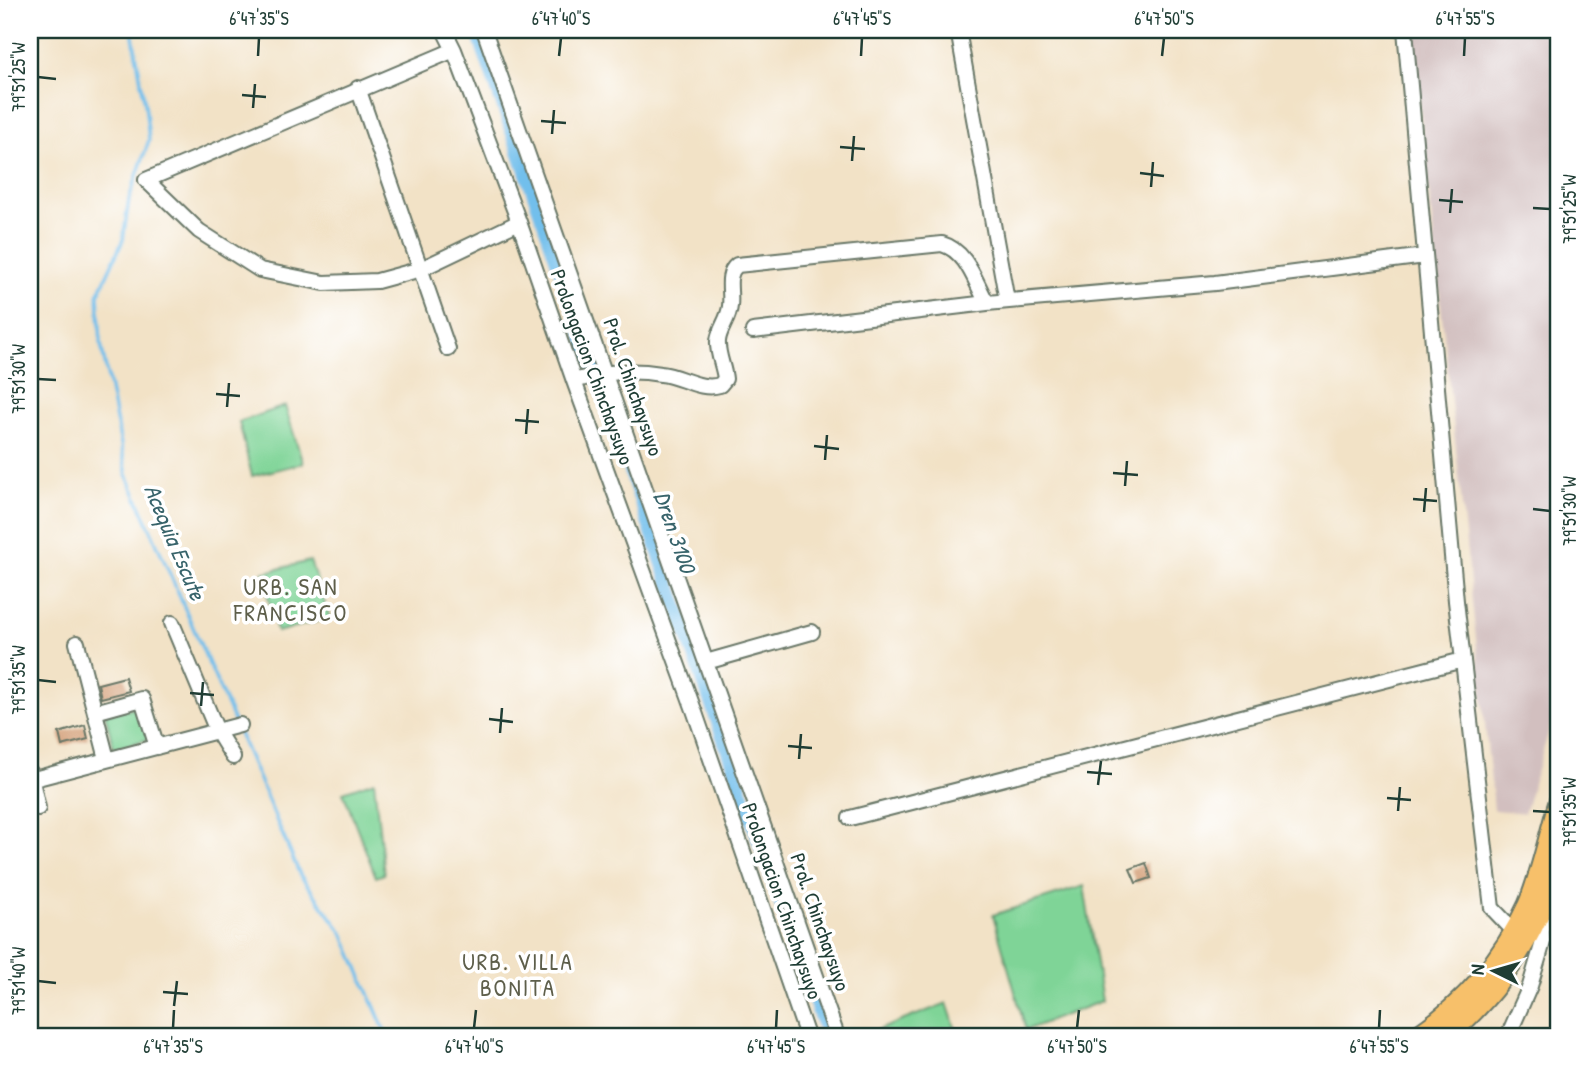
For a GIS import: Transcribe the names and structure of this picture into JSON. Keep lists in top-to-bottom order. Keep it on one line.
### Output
{"streets":{"street":["Prolongacion Chinchaysuyo","Prol. Chinchaysuyo"]},"districts":["URB. SAN FRANCISCO","URB. VILLA BONITA"],"water":["Dren 3100","Acequia Escute"],"north":"left","coordinates":["6°47'35\"S","6°47'40\"S","6°47'45\"S","6°47'50\"S","6°47'55\"S","79°51'25\"W","79°51'30\"W","79°51'35\"W","79°51'40\"W"]}
